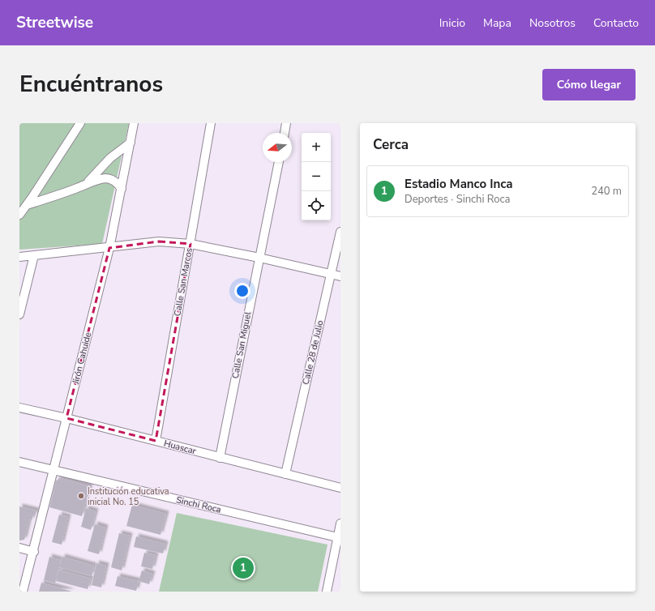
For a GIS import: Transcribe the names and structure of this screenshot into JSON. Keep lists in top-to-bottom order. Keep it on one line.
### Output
{"streets":{"street":["Calle San Marcos","Calle San Miguel","Calle 28 de Julio","Jirón Cahuide","Huascar","Sinchi Roca"]},"crossings":[["Calle San Marcos","Huascar"],["Calle San Miguel","Huascar"],["Calle 28 de Julio","Huascar"],["Jirón Cahuide","Huascar"],["Jirón Cahuide","Sinchi Roca"]],"places":["Institución educativa inicial No. 15"],"north":"left","page":{"header":"Streetwise","nav":["Inicio","Mapa","Nosotros","Contacto"],"title":"Encuéntranos","buttons":"Cómo llegar","heading":"Cerca","map_buttons":["+","−"],"list":[{"mark":"1","name":"Estadio Manco Inca","note":"Deportes · Sinchi Roca","value":"240 m"}],"pins":"1"}}
